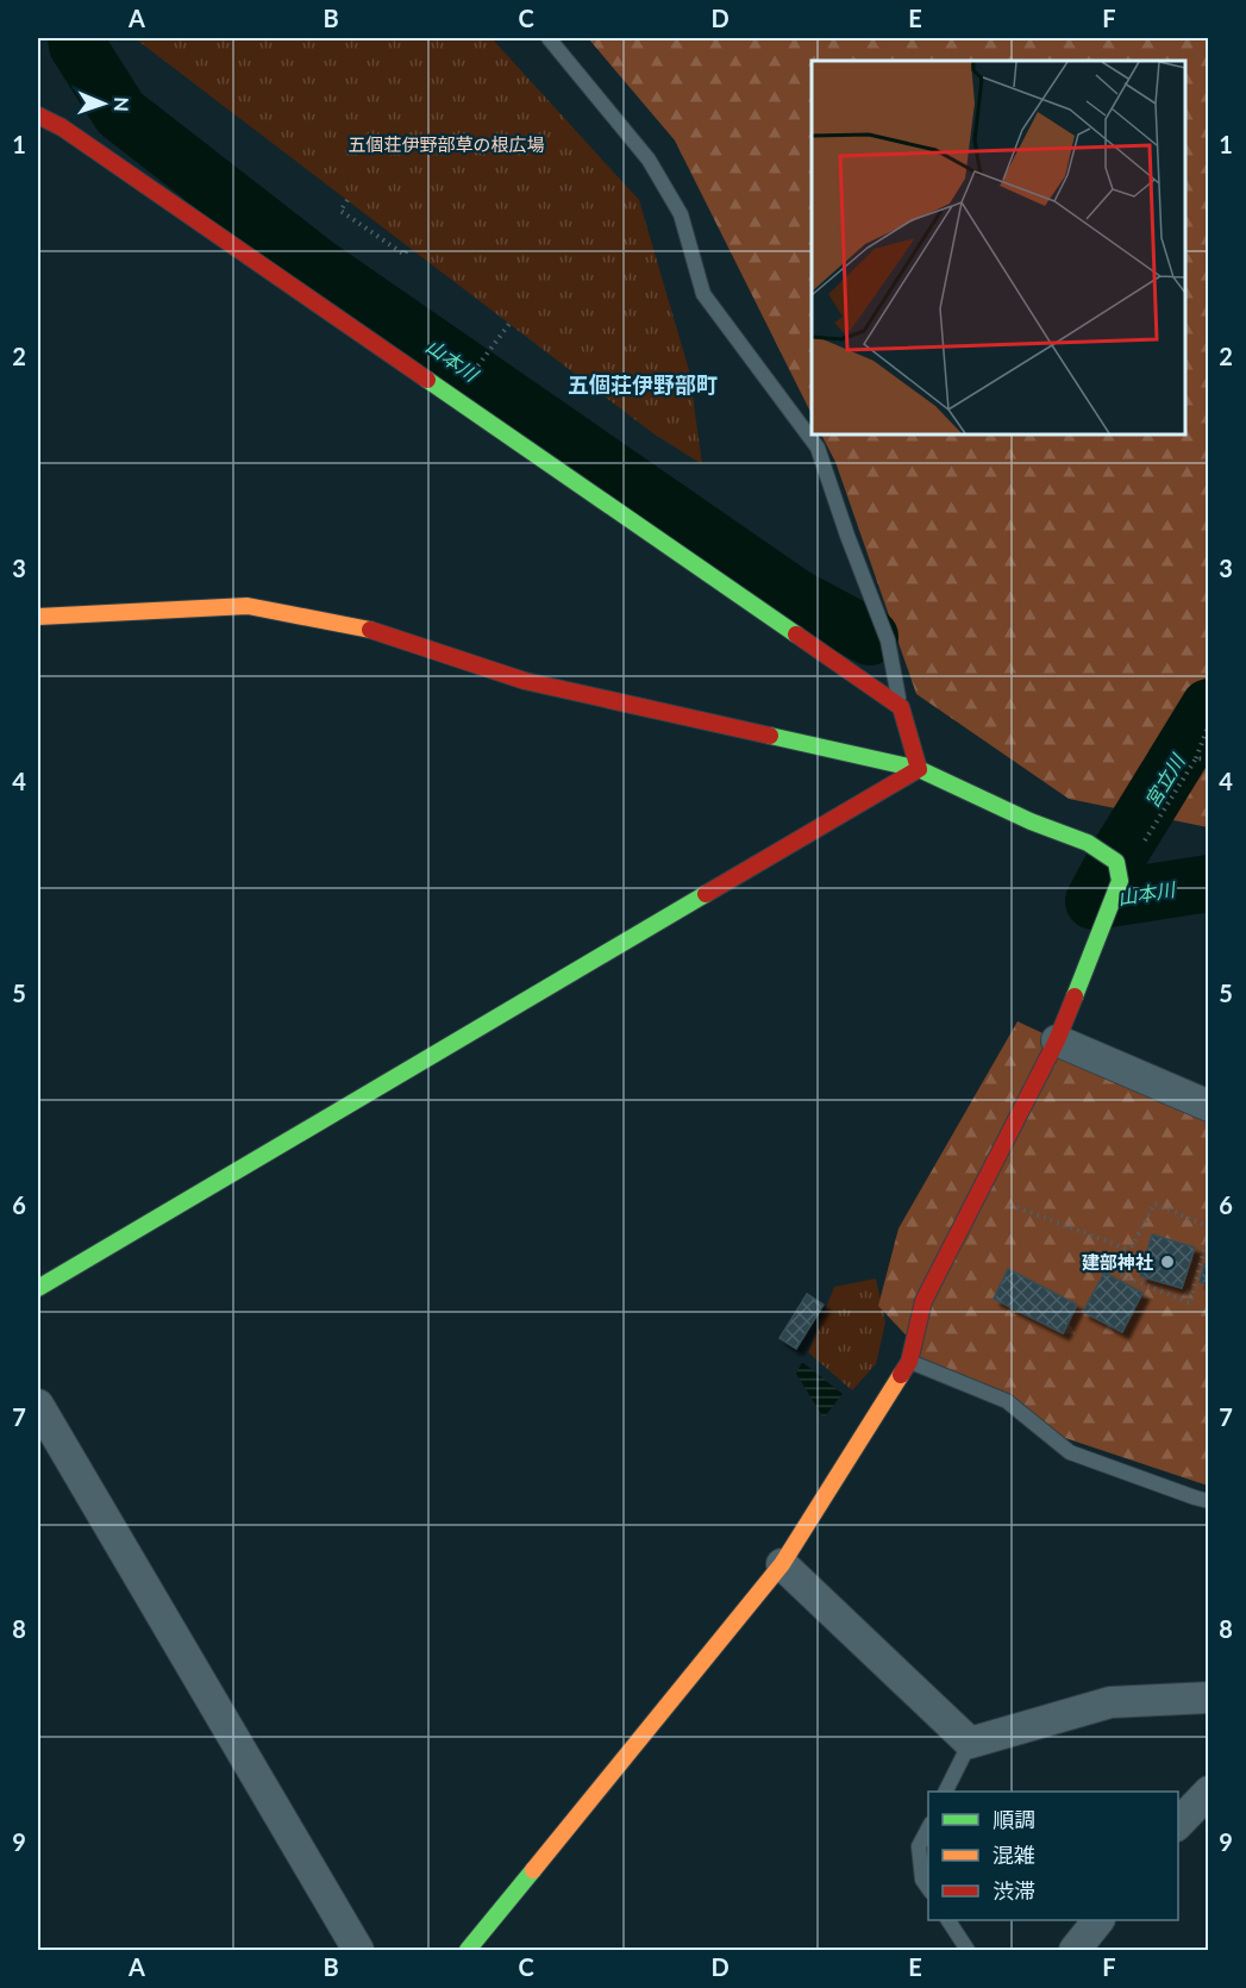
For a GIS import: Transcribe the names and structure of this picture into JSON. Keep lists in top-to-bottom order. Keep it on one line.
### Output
{"districts":["五個荘伊野部町"],"water":["山本川","宮立川"],"parks":["五個荘伊野部草の根広場"],"places":["建部神社"],"legend":["順調","混雑","渋滞"],"north":"right","grid":{"columns":["A","B","C","D","E","F"],"rows":["1","2","3","4","5","6","7","8","9"]}}
